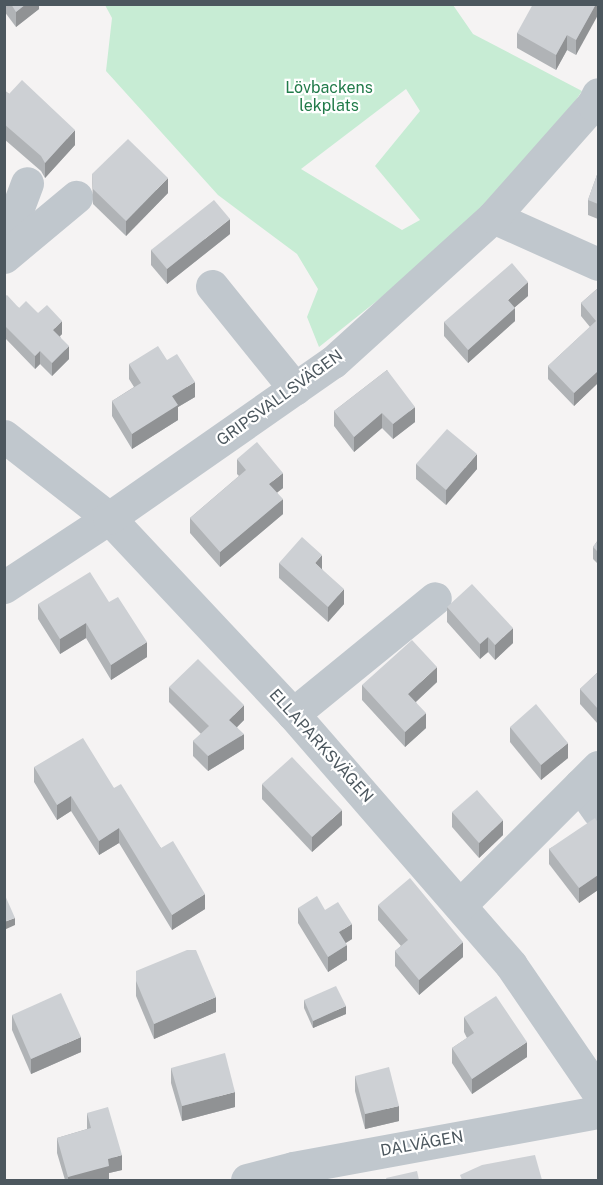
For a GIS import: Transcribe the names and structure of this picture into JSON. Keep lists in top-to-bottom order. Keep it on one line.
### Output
{"streets":{"street":["GRIPSVALLSVÄGEN","ELLAPARKSVÄGEN","DALVÄGEN"]},"crossings":[["GRIPSVALLSVÄGEN","ELLAPARKSVÄGEN"]],"parks":["Lövbackens lekplats"]}
